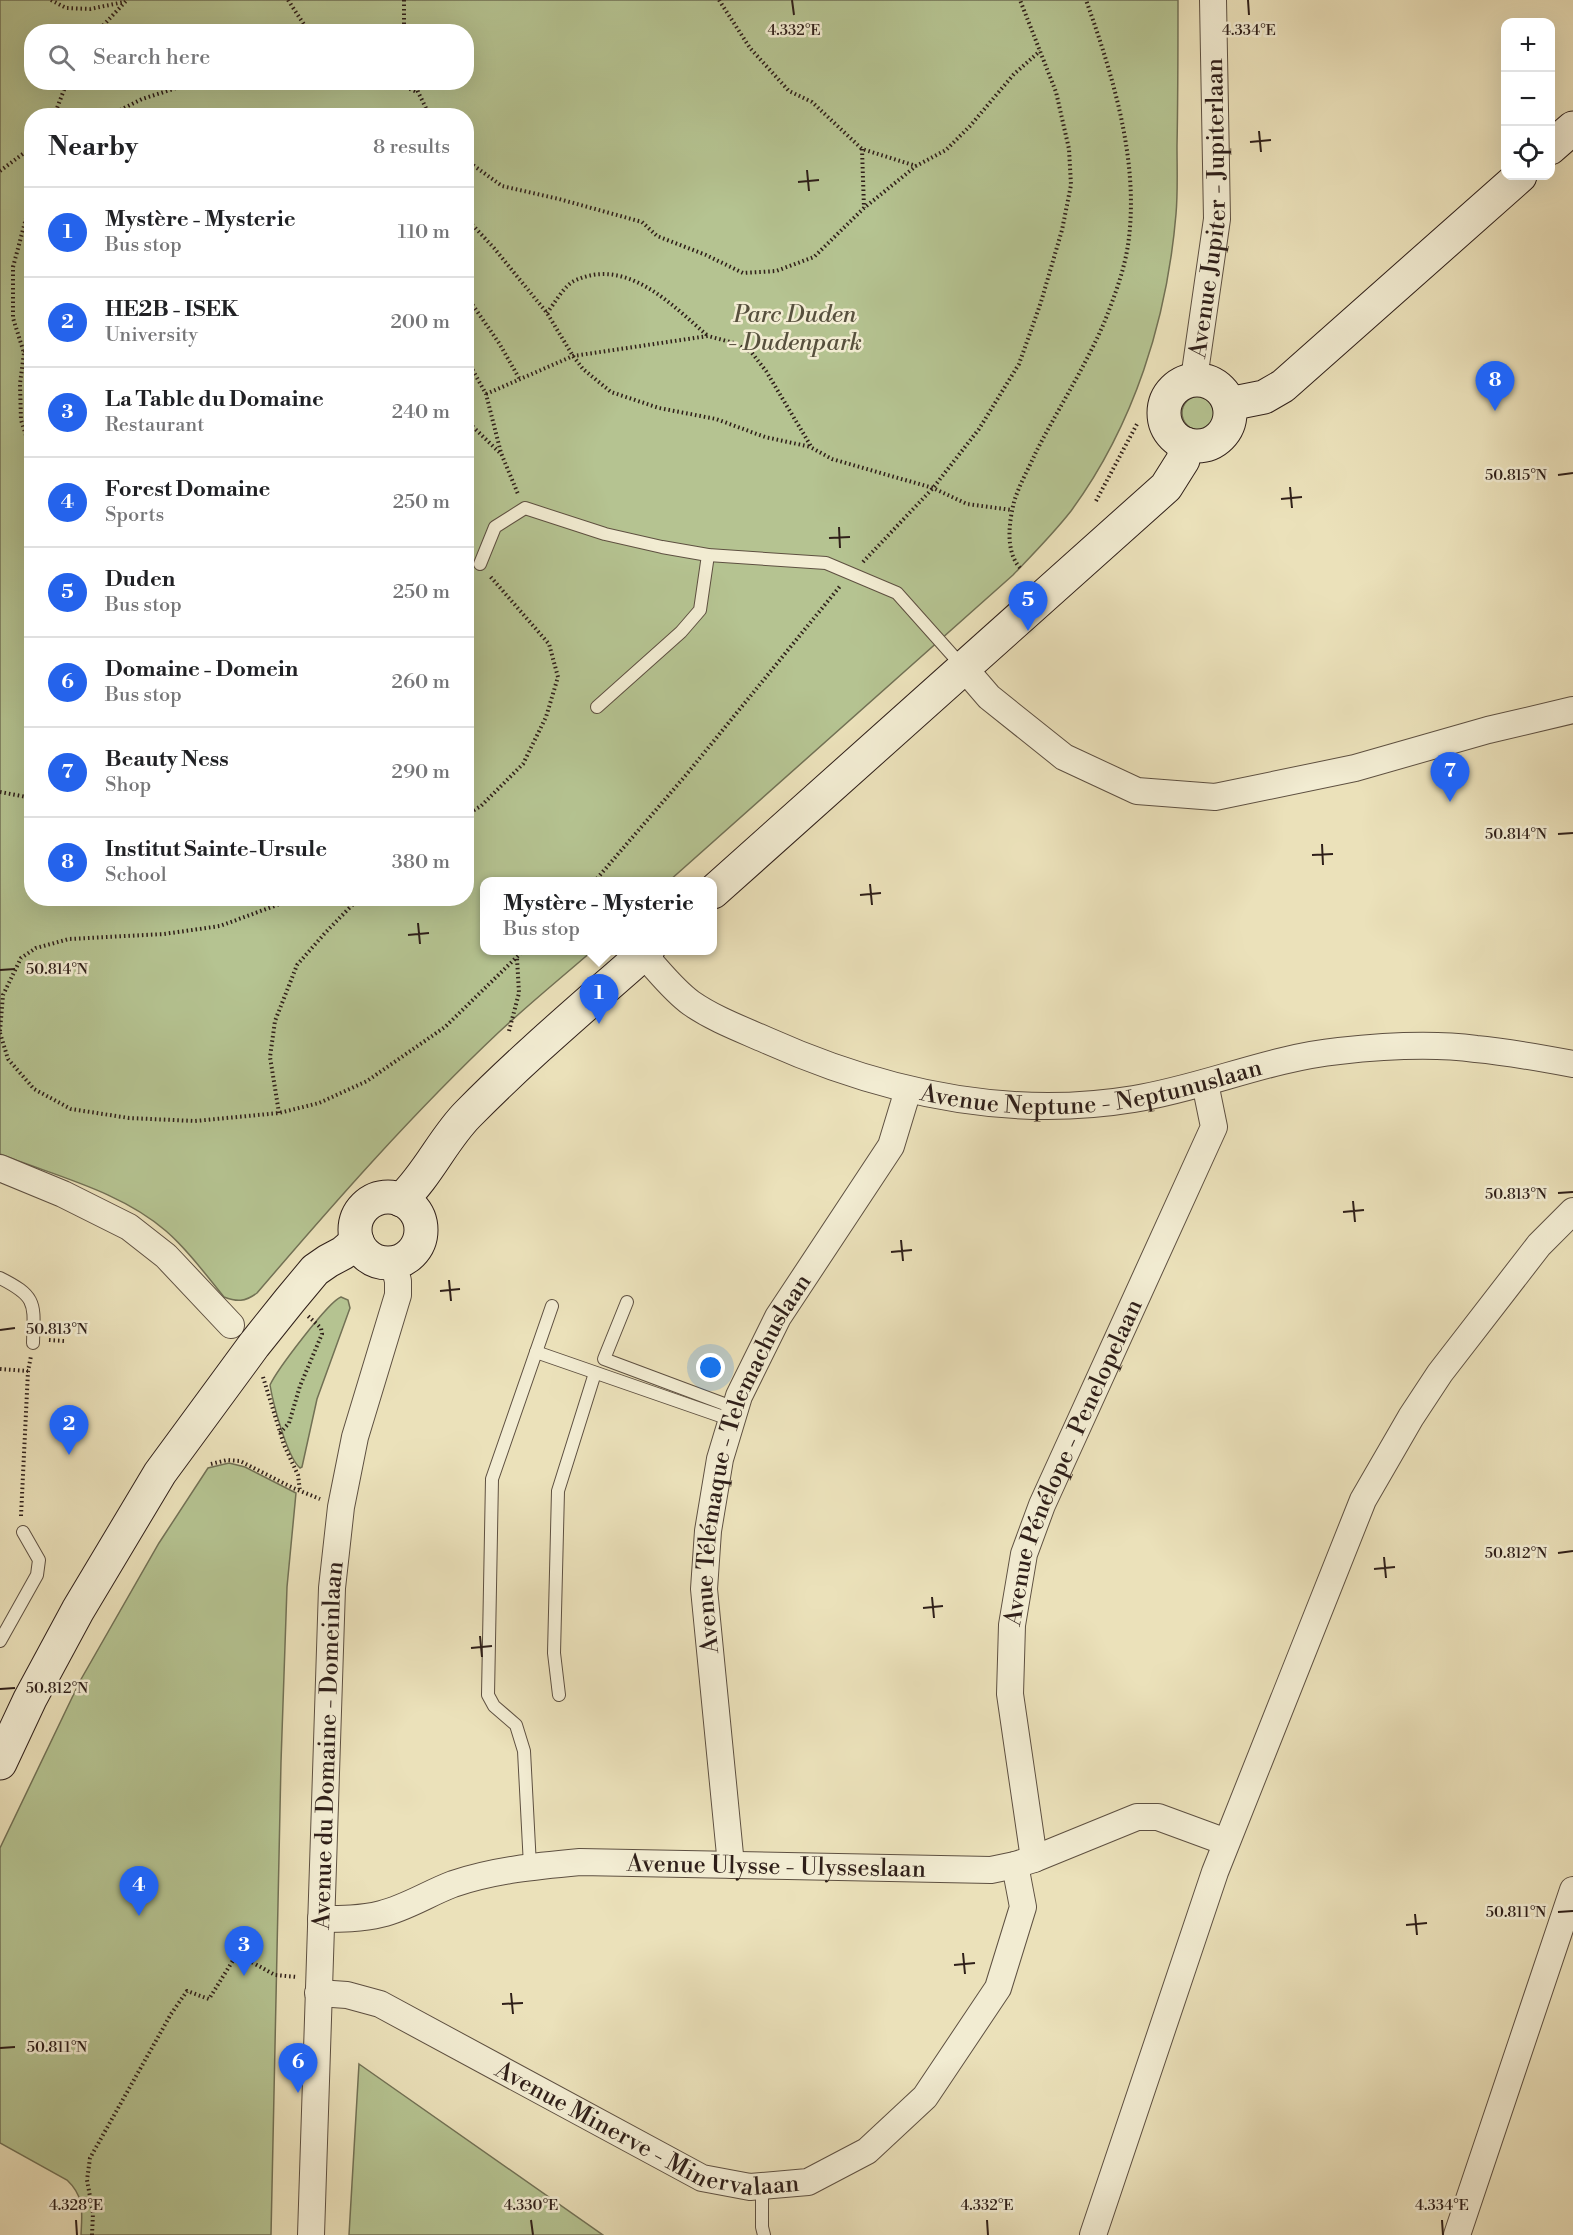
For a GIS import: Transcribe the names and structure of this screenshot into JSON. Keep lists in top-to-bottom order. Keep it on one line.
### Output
{"streets":{"street":["Avenue Jupiter - Jupiterlaan","Avenue Neptune - Neptunuslaan","Avenue Pénélope - Penelopelaan","Avenue Télémaque - Telemachuslaan","Avenue du Domaine - Domeinlaan","Avenue Ulysse - Ulysseslaan","Avenue Minerve - Minervalaan"]},"crossings":[["Avenue Neptune - Neptunuslaan","Avenue Pénélope - Penelopelaan"],["Avenue Neptune - Neptunuslaan","Avenue Télémaque - Telemachuslaan"],["Avenue Pénélope - Penelopelaan","Avenue Ulysse - Ulysseslaan"],["Avenue Pénélope - Penelopelaan","Avenue Minerve - Minervalaan"],["Avenue Télémaque - Telemachuslaan","Avenue Ulysse - Ulysseslaan"],["Avenue du Domaine - Domeinlaan","Avenue Ulysse - Ulysseslaan"],["Avenue du Domaine - Domeinlaan","Avenue Minerve - Minervalaan"],["Avenue Ulysse - Ulysseslaan","Avenue Minerve - Minervalaan"]],"parks":["Parc Duden - Dudenpark"],"page":{"map_buttons":["+","−"],"search":"Search here","heading":["Nearby","8 results"],"list":[{"mark":"1","name":"Mystère - Mysterie","note":"Bus stop","value":"110 m"},{"mark":"2","name":"HE2B - ISEK","note":"University","value":"200 m"},{"mark":"3","name":"La Table du Domaine","note":"Restaurant","value":"240 m"},{"mark":"4","name":"Forest Domaine","note":"Sports","value":"250 m"},{"mark":"5","name":"Duden","note":"Bus stop","value":"250 m"},{"mark":"6","name":"Domaine - Domein","note":"Bus stop","value":"260 m"},{"mark":"7","name":"Beauty Ness","note":"Shop","value":"290 m"},{"mark":"8","name":"Institut Sainte-Ursule","note":"School","value":"380 m"}],"pins":["8","5","7","1","2","4","3","6"],"popup":["Mystère - Mysterie","Bus stop"]},"coordinates":["4.332°E","4.334°E","50.815°N","50.814°N","50.813°N","50.812°N","50.811°N","4.328°E","4.330°E"]}
